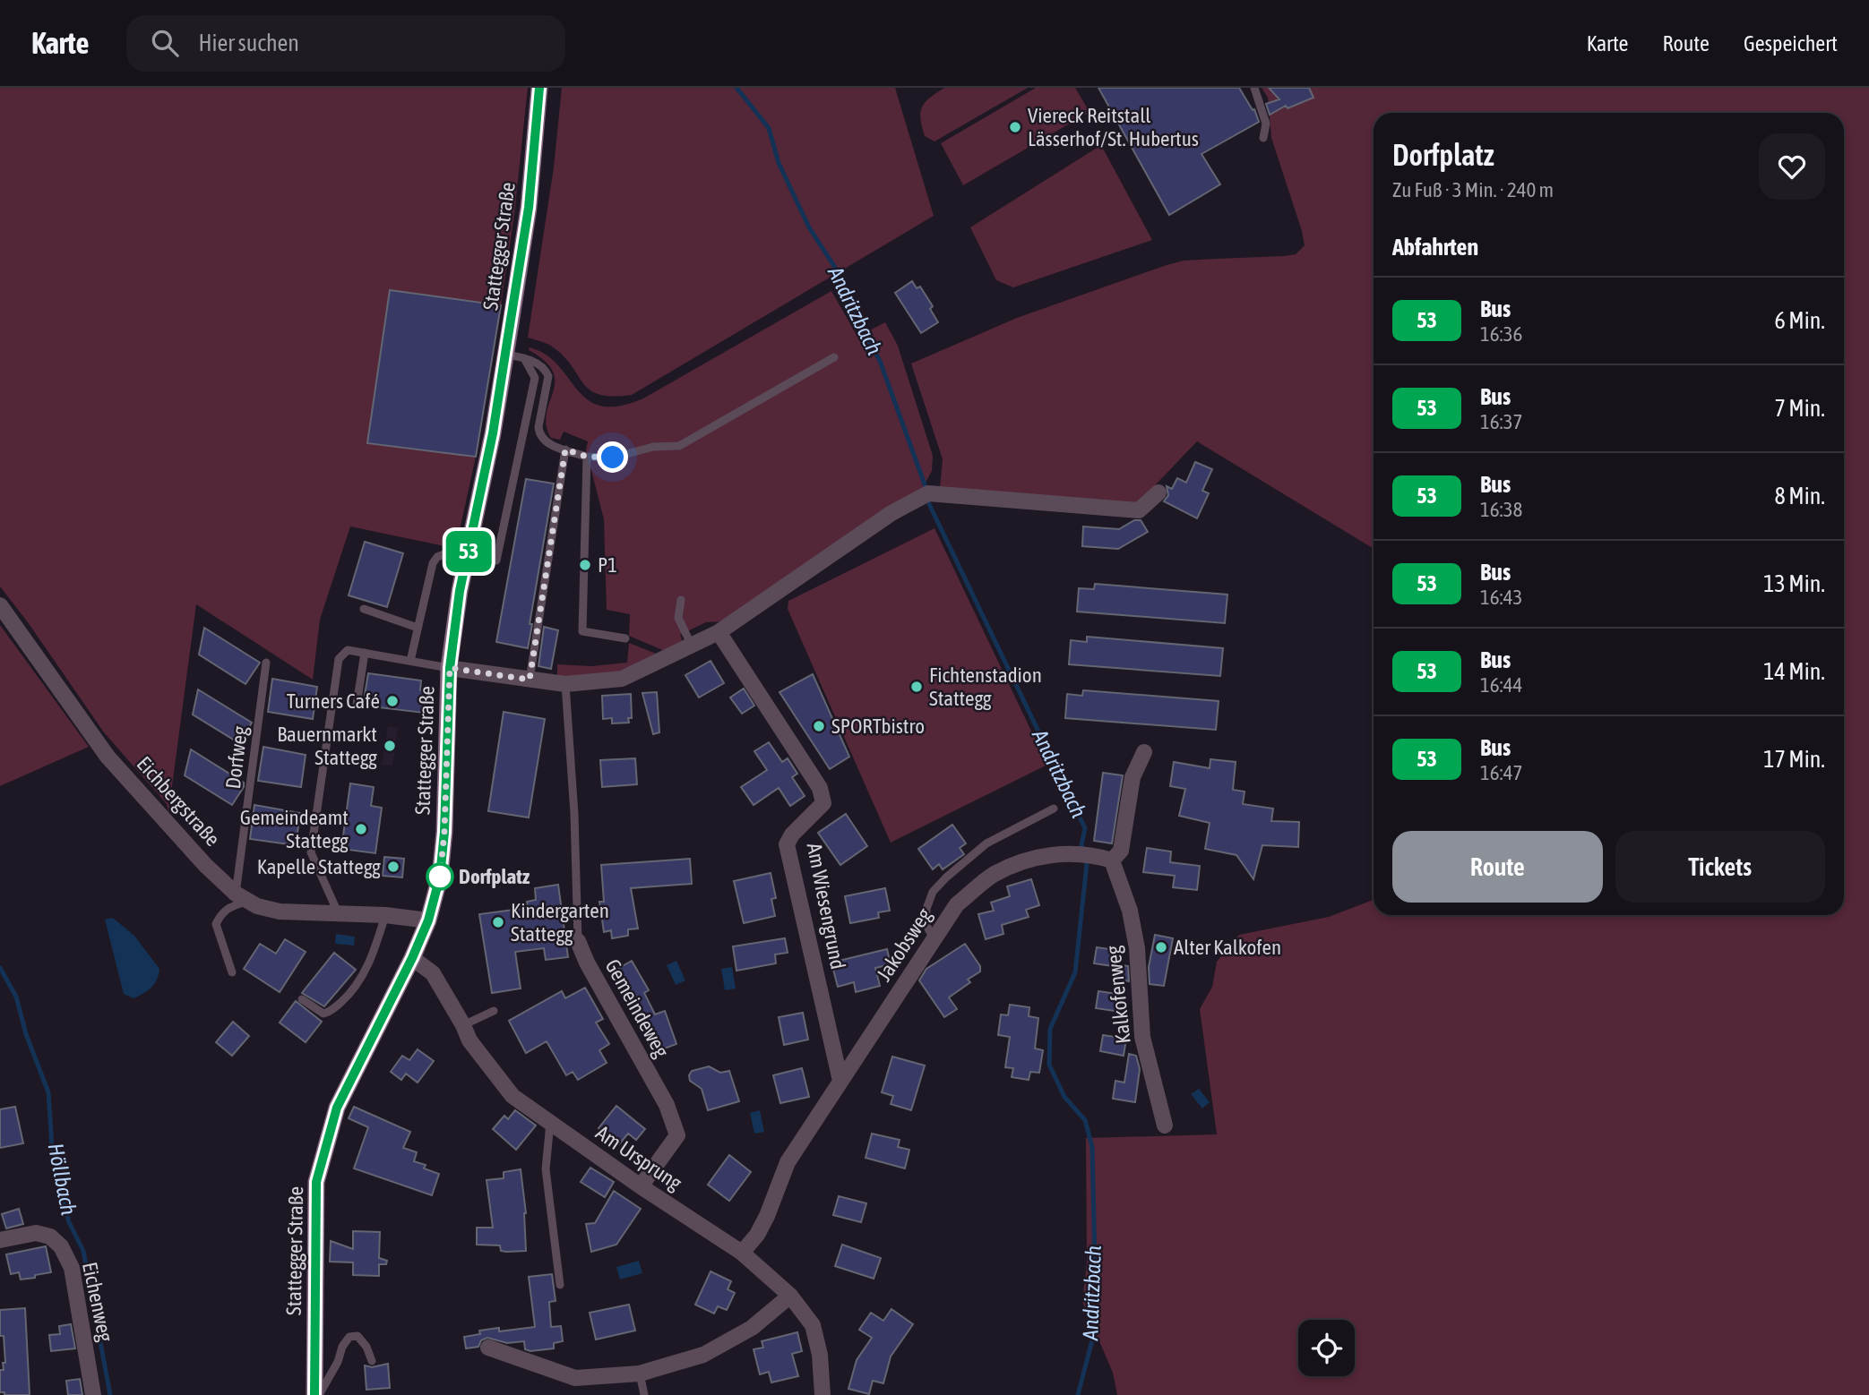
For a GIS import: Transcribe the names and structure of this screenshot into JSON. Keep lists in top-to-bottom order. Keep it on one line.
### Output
{"streets":{"main road":["Stattegger Straße"],"street":["Eichbergstraße","Am Wiesengrund","Jakobsweg","Kalkofenweg","Gemeindeweg","Am Ursprung","Eichenweg"],"lane":["Dorfweg"]},"crossings":[["Stattegger Straße","Eichbergstraße"],["Stattegger Straße","Am Ursprung"],["Dorfweg","Eichbergstraße"],["Am Wiesengrund","Jakobsweg"],["Jakobsweg","Kalkofenweg"],["Jakobsweg","Am Ursprung"],["Gemeindeweg","Am Ursprung"]],"water":["Andritzbach","Höllbach"],"places":["Viereck Reitstall Lässerhof/St. Hubertus","P1","Fichtenstadion Stattegg","Turners Café","SPORTbistro","Bauernmarkt Stattegg","Gemeindeamt Stattegg","Kapelle Stattegg","Dorfplatz","Kindergarten Stattegg","Alter Kalkofen"],"lines":["bus line 53"],"page":{"header":"Karte","search":"Hier suchen","nav":["Karte","Route","Gespeichert"],"on_map":"53","heading":[["Dorfplatz","Zu Fuß · 3 Min. · 240 m"],"Abfahrten"],"list":[{"mark":"53","name":"Bus","note":"16:36","value":"6 Min."},{"mark":"53","name":"Bus","note":"16:37","value":"7 Min."},{"mark":"53","name":"Bus","note":"16:38","value":"8 Min."},{"mark":"53","name":"Bus","note":"16:43","value":"13 Min."},{"mark":"53","name":"Bus","note":"16:44","value":"14 Min."},{"mark":"53","name":"Bus","note":"16:47","value":"17 Min."}],"buttons":["Route","Tickets"]}}
